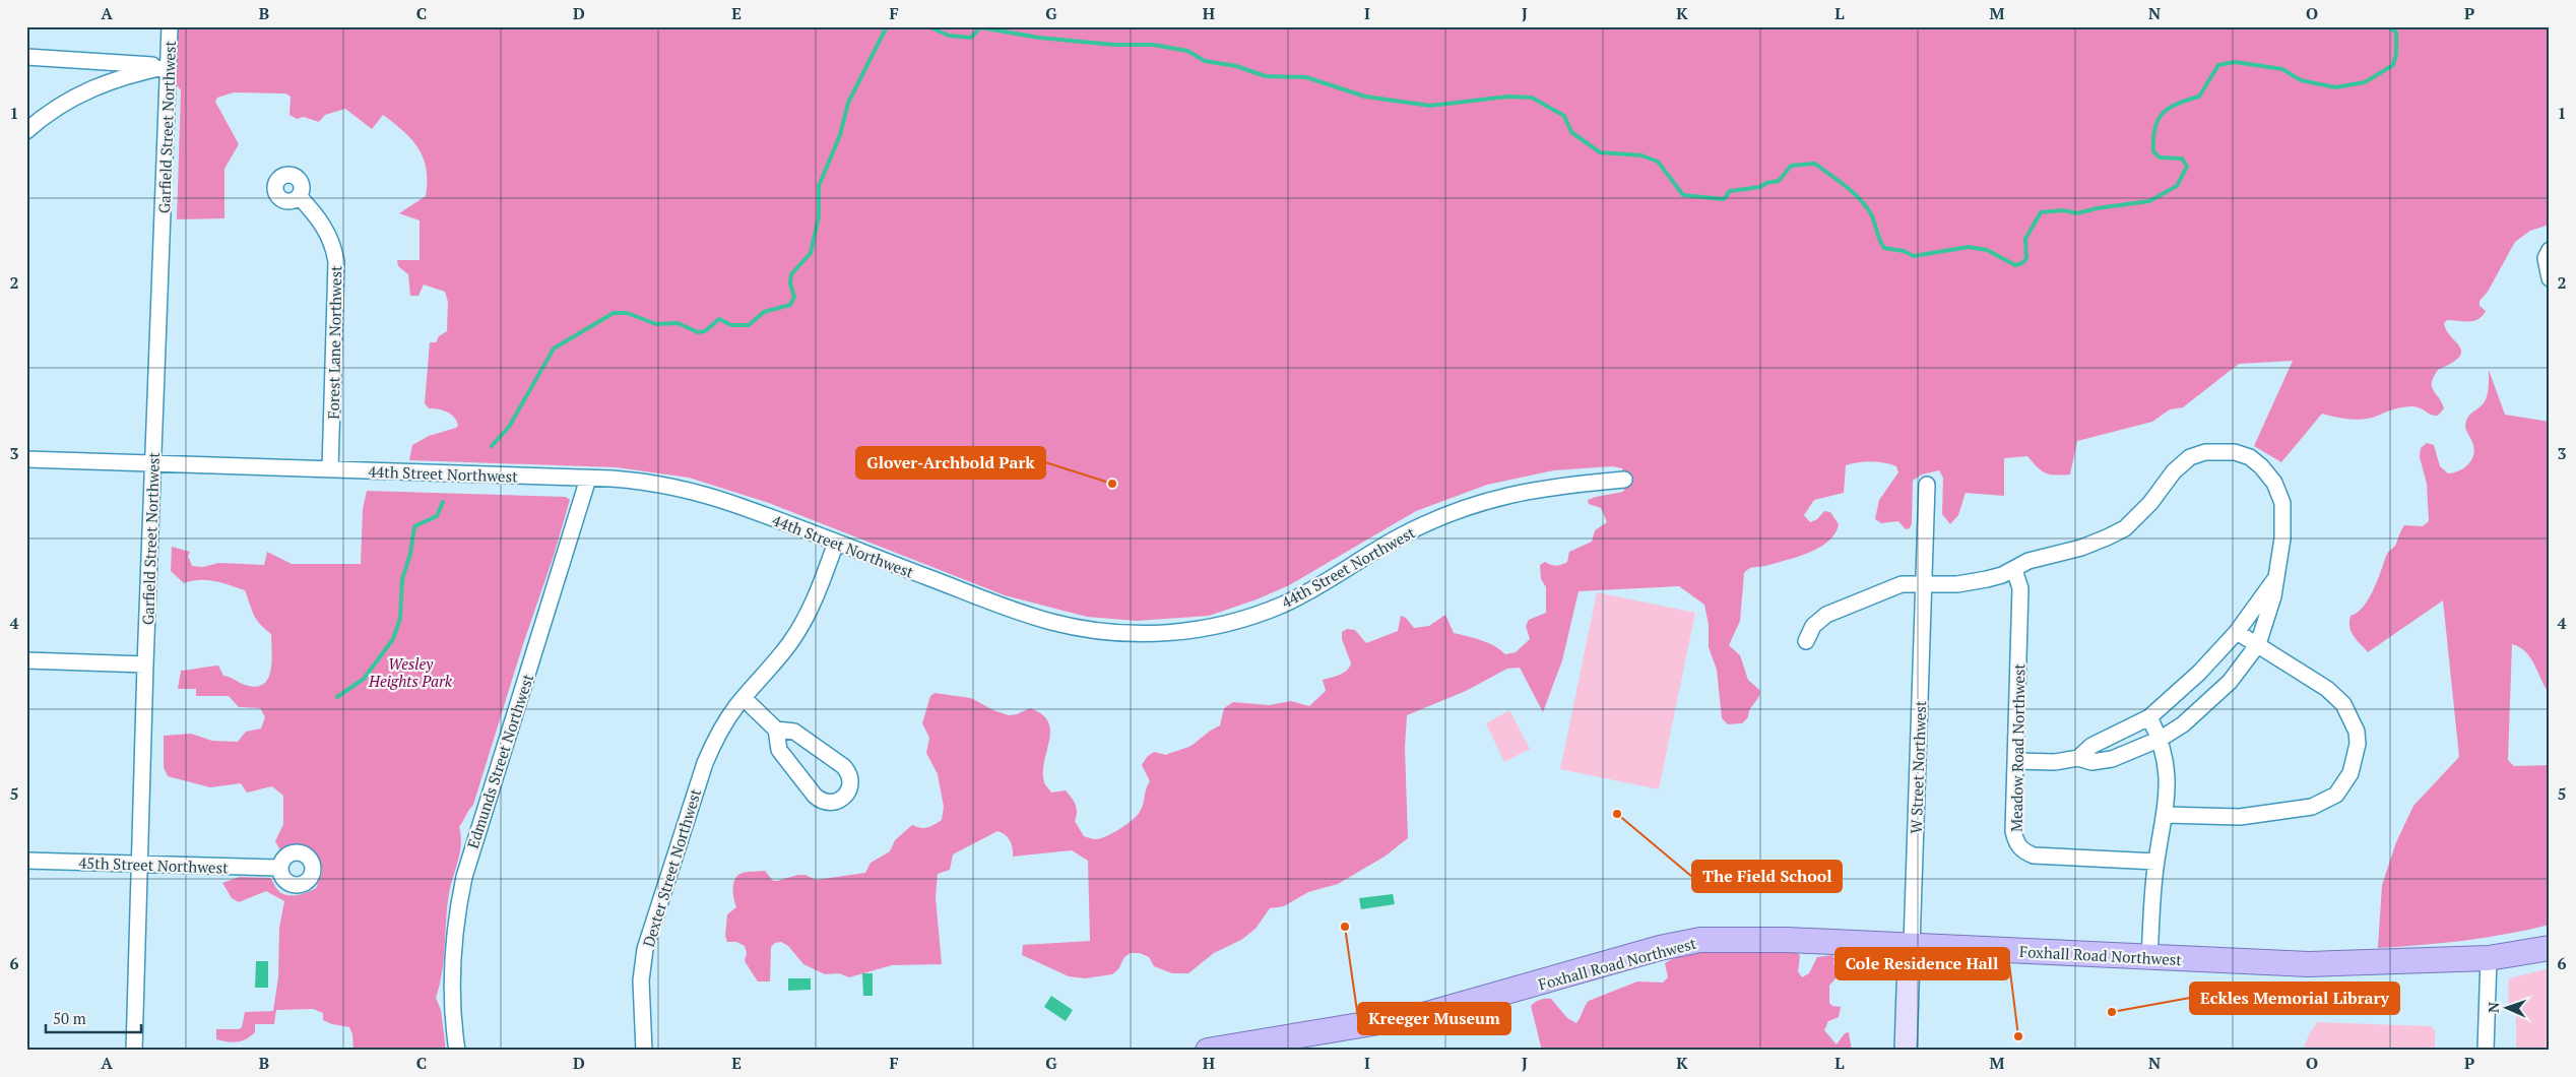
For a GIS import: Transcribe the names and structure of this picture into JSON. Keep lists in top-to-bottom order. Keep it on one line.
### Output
{"streets":{"main road":["Foxhall Road Northwest"],"street":["Garfield Street Northwest","Forest Lane Northwest","44th Street Northwest","Meadow Road Northwest","Edmunds Street Northwest","W Street Northwest","45th Street Northwest","Dexter Street Northwest"]},"crossings":[["Garfield Street Northwest","44th Street Northwest"],["Garfield Street Northwest","45th Street Northwest"],["Forest Lane Northwest","44th Street Northwest"],["44th Street Northwest","Edmunds Street Northwest"],["44th Street Northwest","Dexter Street Northwest"],["W Street Northwest","Foxhall Road Northwest"]],"parks":["Wesley Heights Park"],"places":["Glover-Archbold Park","The Field School","Kreeger Museum","Eckles Memorial Library","Cole Residence Hall"],"scale_bar":"50 m","north":"left","grid":{"columns":["A","B","C","D","E","F","G","H","I","J","K","L","M","N","O","P"],"rows":["1","2","3","4","5","6"]}}
